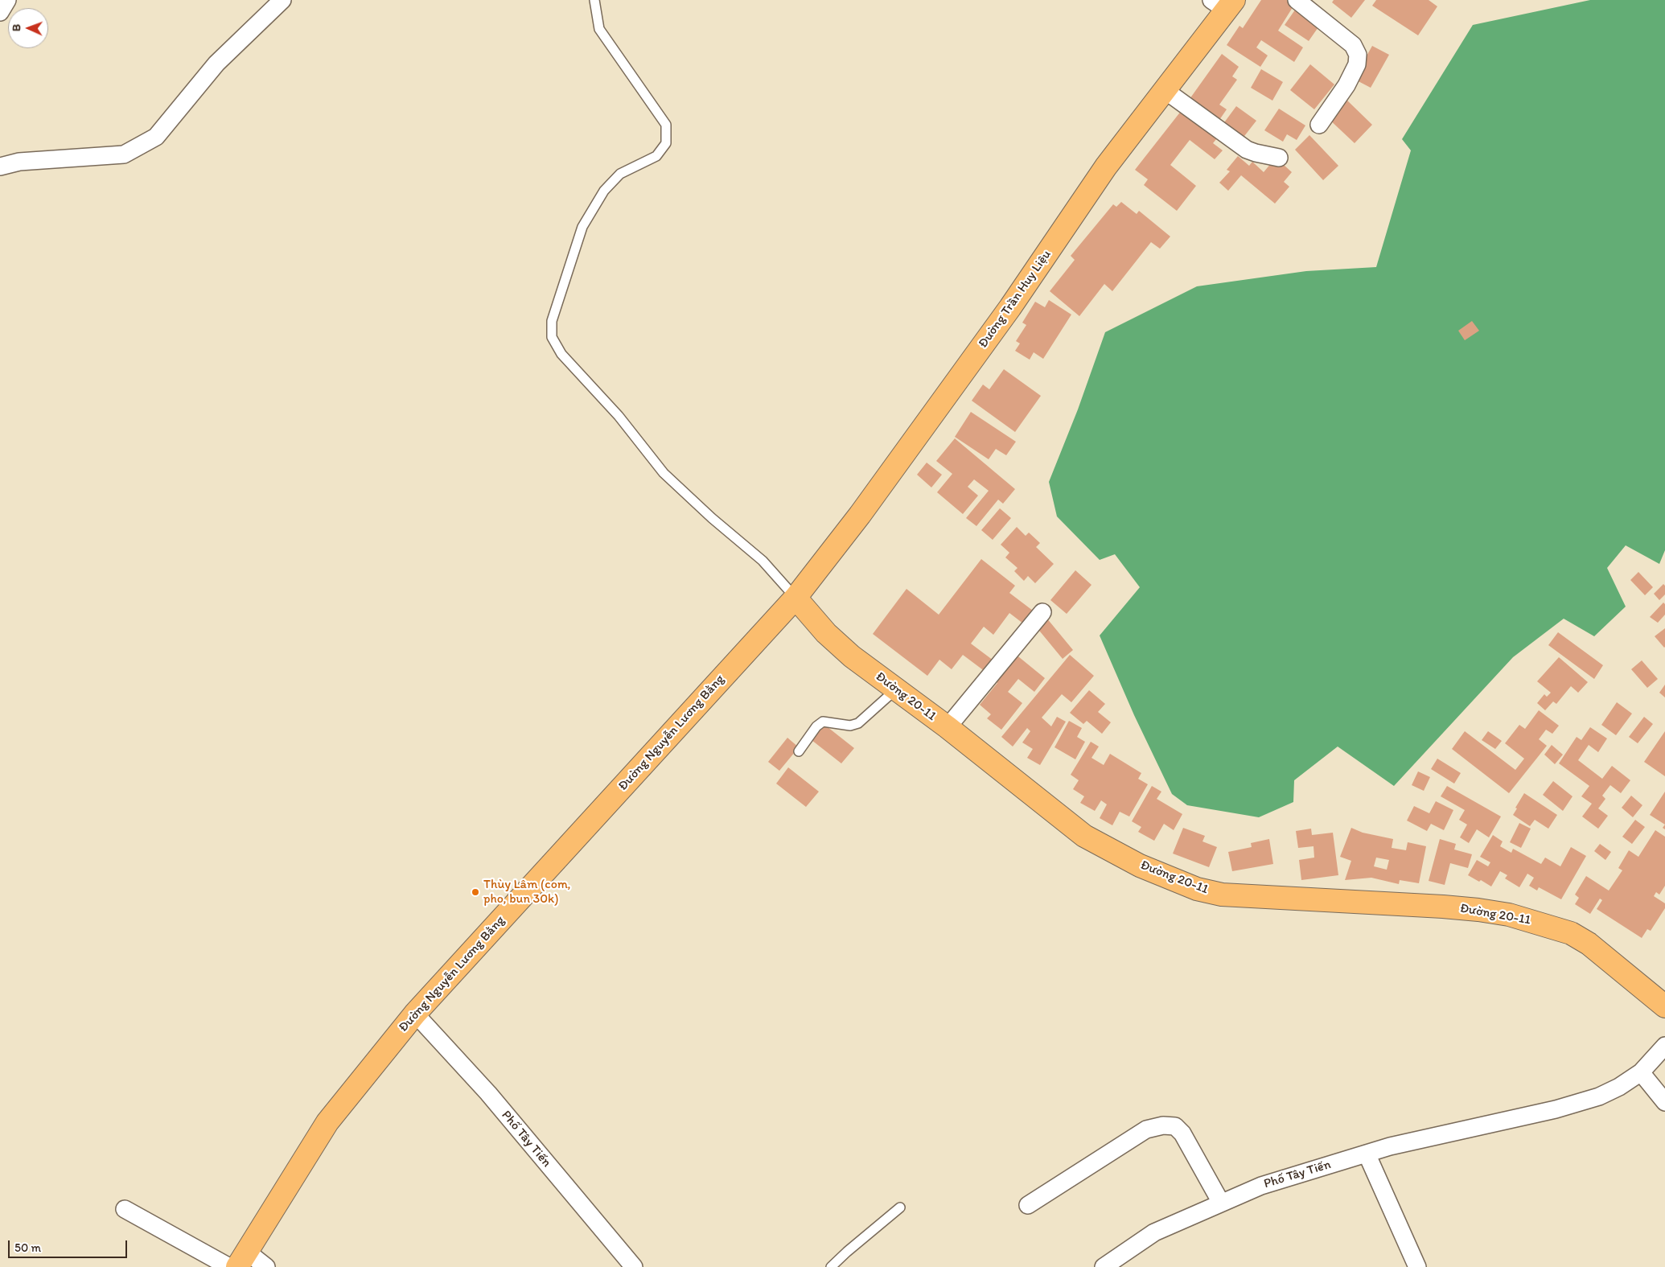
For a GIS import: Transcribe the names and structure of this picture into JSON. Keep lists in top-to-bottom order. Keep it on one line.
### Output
{"streets":{"highway":["Đường Trần Huy Liệu","Đường 20-11","Đường Nguyễn Lương Bằng"],"street":["Phố Tây Tiến"]},"crossings":[["Đường Trần Huy Liệu","Đường 20-11"],["Đường Trần Huy Liệu","Đường Nguyễn Lương Bằng"],["Đường 20-11","Đường Nguyễn Lương Bằng"],["Đường Nguyễn Lương Bằng","Phố Tây Tiến"]],"places":["Thùy Lâm (com, pho, bun 30k)"],"scale_bar":"50 m","north":"left"}
